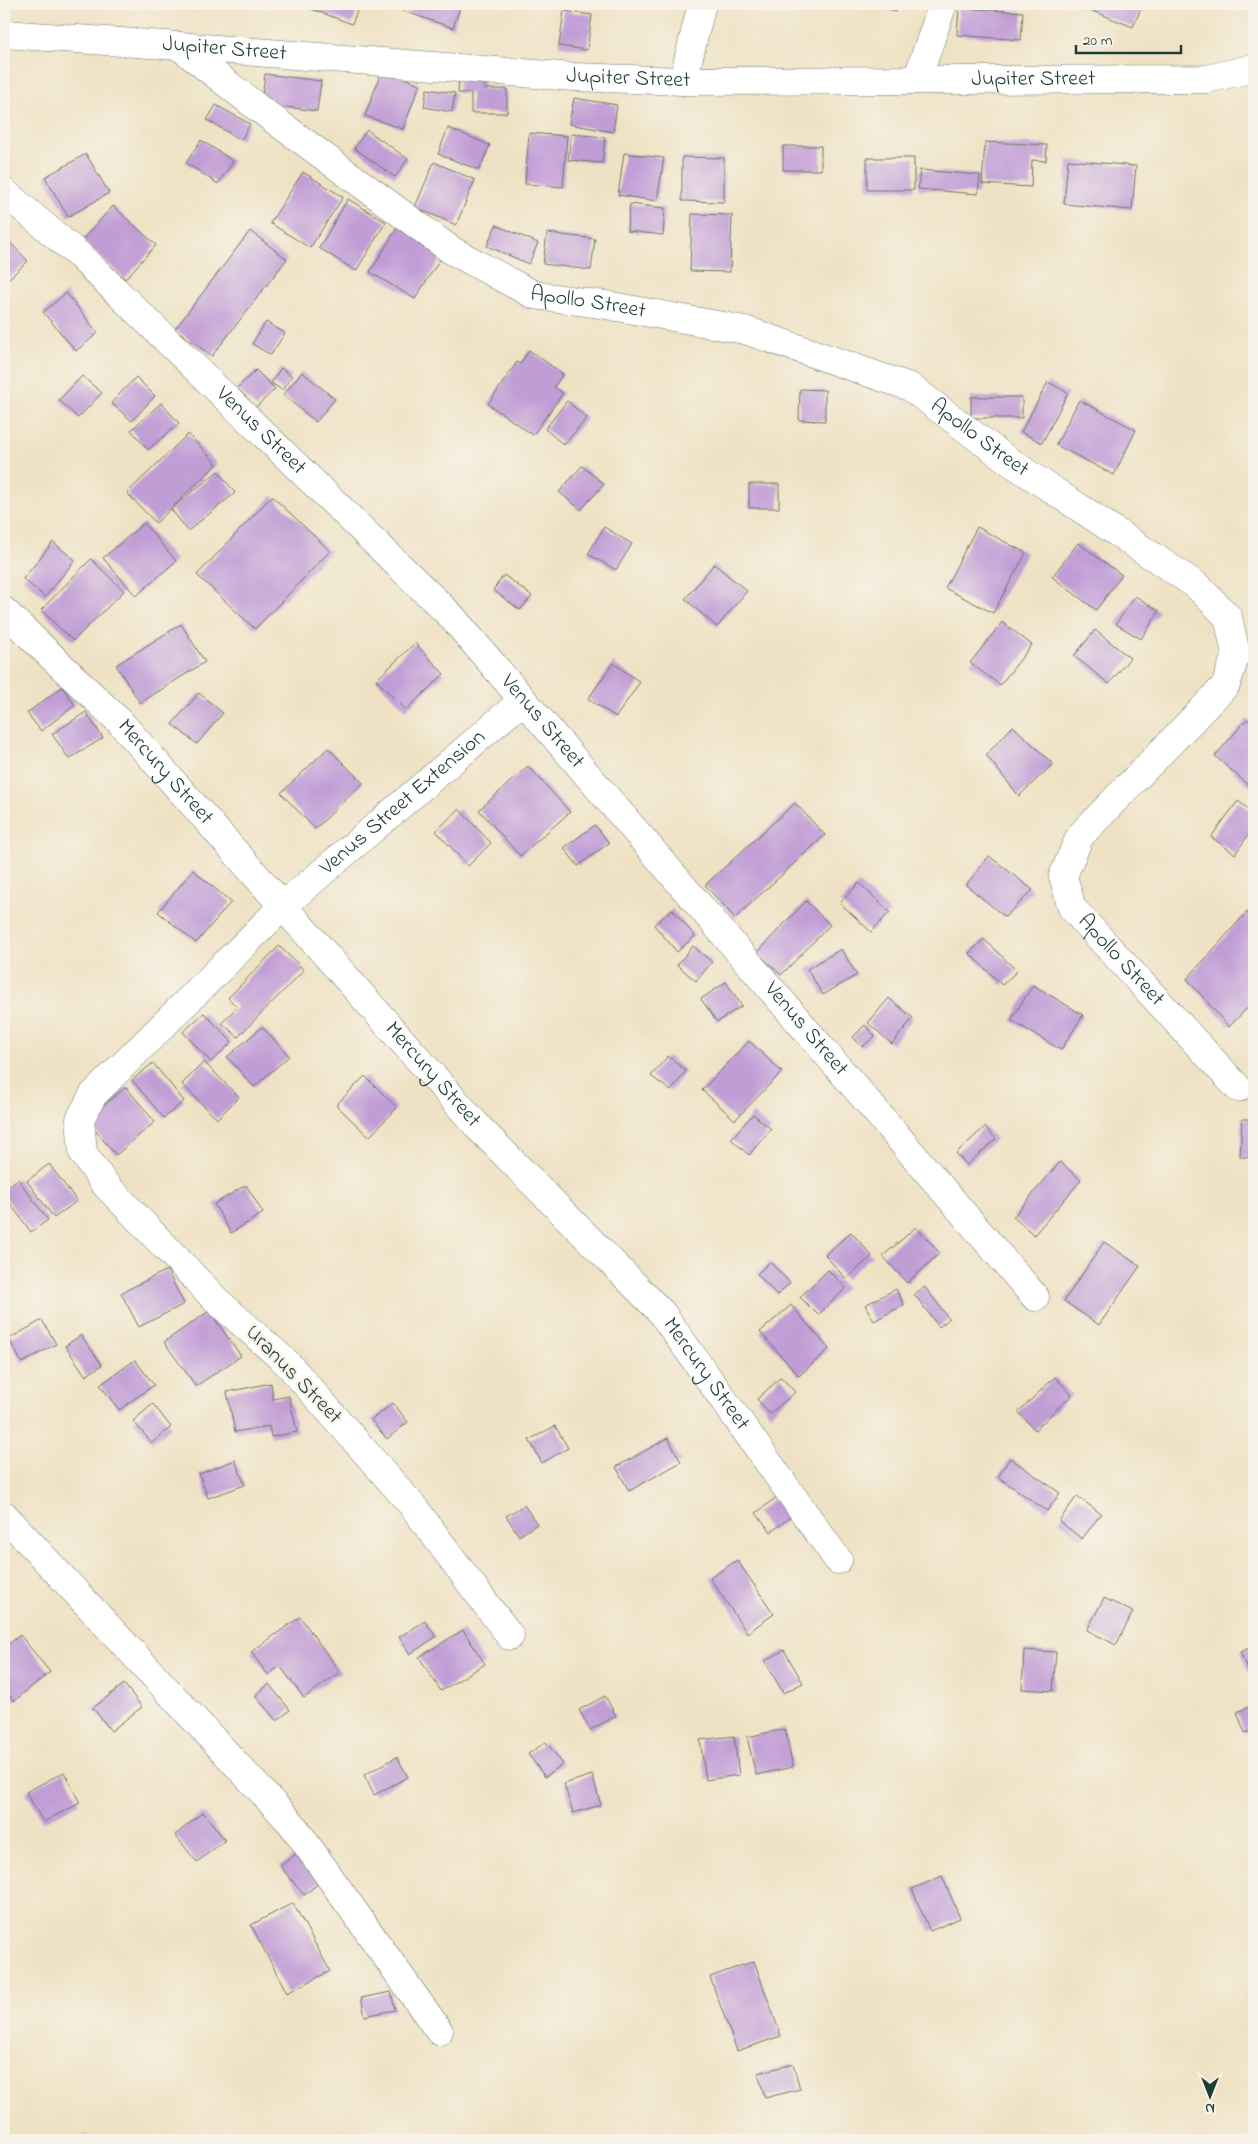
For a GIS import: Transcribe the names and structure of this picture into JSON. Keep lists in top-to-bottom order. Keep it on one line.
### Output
{"streets":{"street":["Jupiter Street","Apollo Street","Venus Street","Mercury Street","Venus Street Extension","Uranus Street"]},"crossings":[["Jupiter Street","Apollo Street"],["Venus Street","Venus Street Extension"],["Mercury Street","Venus Street Extension"],["Venus Street Extension","Uranus Street"]],"scale_bar":"20 m","north":"bottom"}
